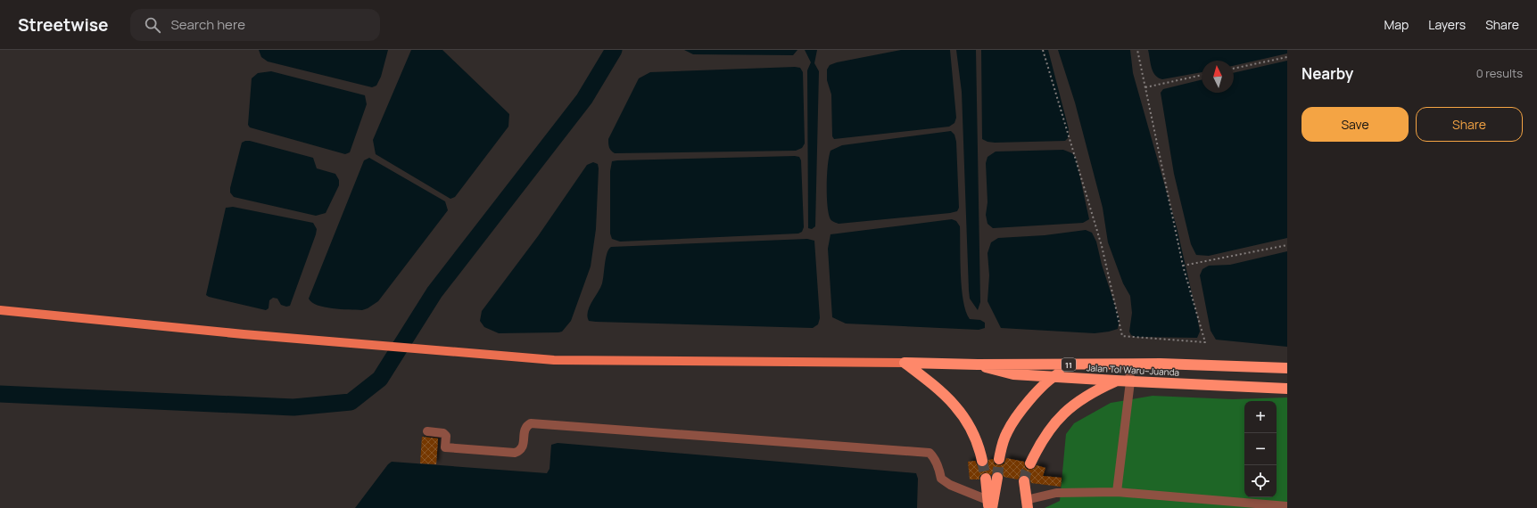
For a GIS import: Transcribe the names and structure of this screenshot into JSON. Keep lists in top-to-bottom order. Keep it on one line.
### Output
{"streets":{"highway":["11","Jalan Tol Waru–Juanda"]},"north":"top","page":{"header":"Streetwise","search":"Search here","nav":["Map","Layers","Share"],"heading":["Nearby","0 results"],"buttons":["Save","Share"],"map_buttons":["+","−"]}}
